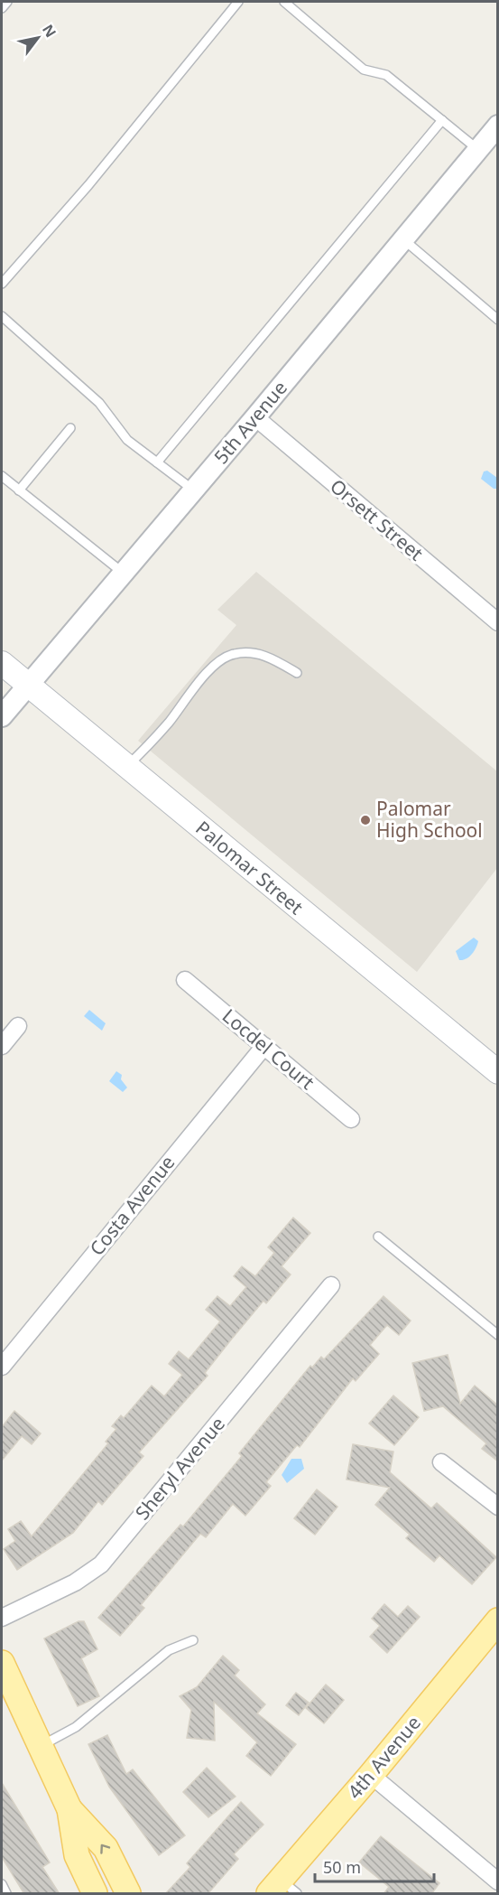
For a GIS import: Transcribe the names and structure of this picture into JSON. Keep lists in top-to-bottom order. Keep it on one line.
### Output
{"streets":{"main road":["Palomar Street","4th Avenue"],"street":["5th Avenue","Orsett Street","Locdel Court","Costa Avenue","Sheryl Avenue"]},"crossings":[["5th Avenue","Orsett Street"],["5th Avenue","Palomar Street"],["Locdel Court","Costa Avenue"]],"places":["Palomar High School"],"scale_bar":"50 m","north":"top right"}
